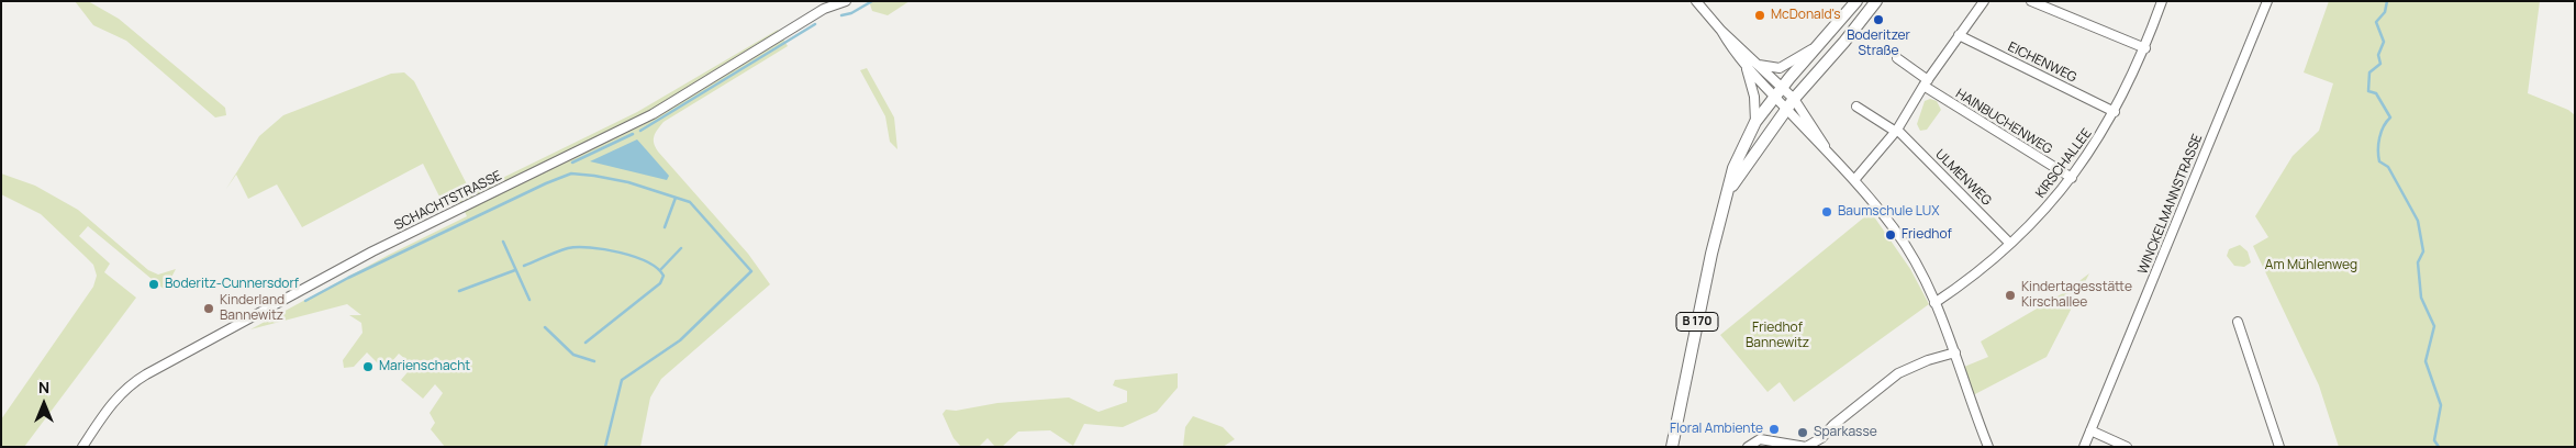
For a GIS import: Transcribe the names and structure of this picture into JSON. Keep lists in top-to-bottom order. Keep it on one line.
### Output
{"streets":{"main road":["B 170"],"street":["EICHENWEG","HAINBUCHENWEG","KIRSCHALLEE","ULMENWEG","SCHACHTSTRASSE","WINCKELMANNSTRASSE"]},"crossings":[["EICHENWEG","KIRSCHALLEE"],["HAINBUCHENWEG","KIRSCHALLEE"],["KIRSCHALLEE","ULMENWEG"]],"parks":["Am Mühlenweg","Friedhof Bannewitz"],"places":["McDonald's","Boderitzer Straße","Baumschule LUX","Friedhof","Boderitz-Cunnersdorf","Kindertagesstätte Kirschallee","Kinderland Bannewitz","Marienschacht","Floral Ambiente","Sparkasse"],"north":"top"}
